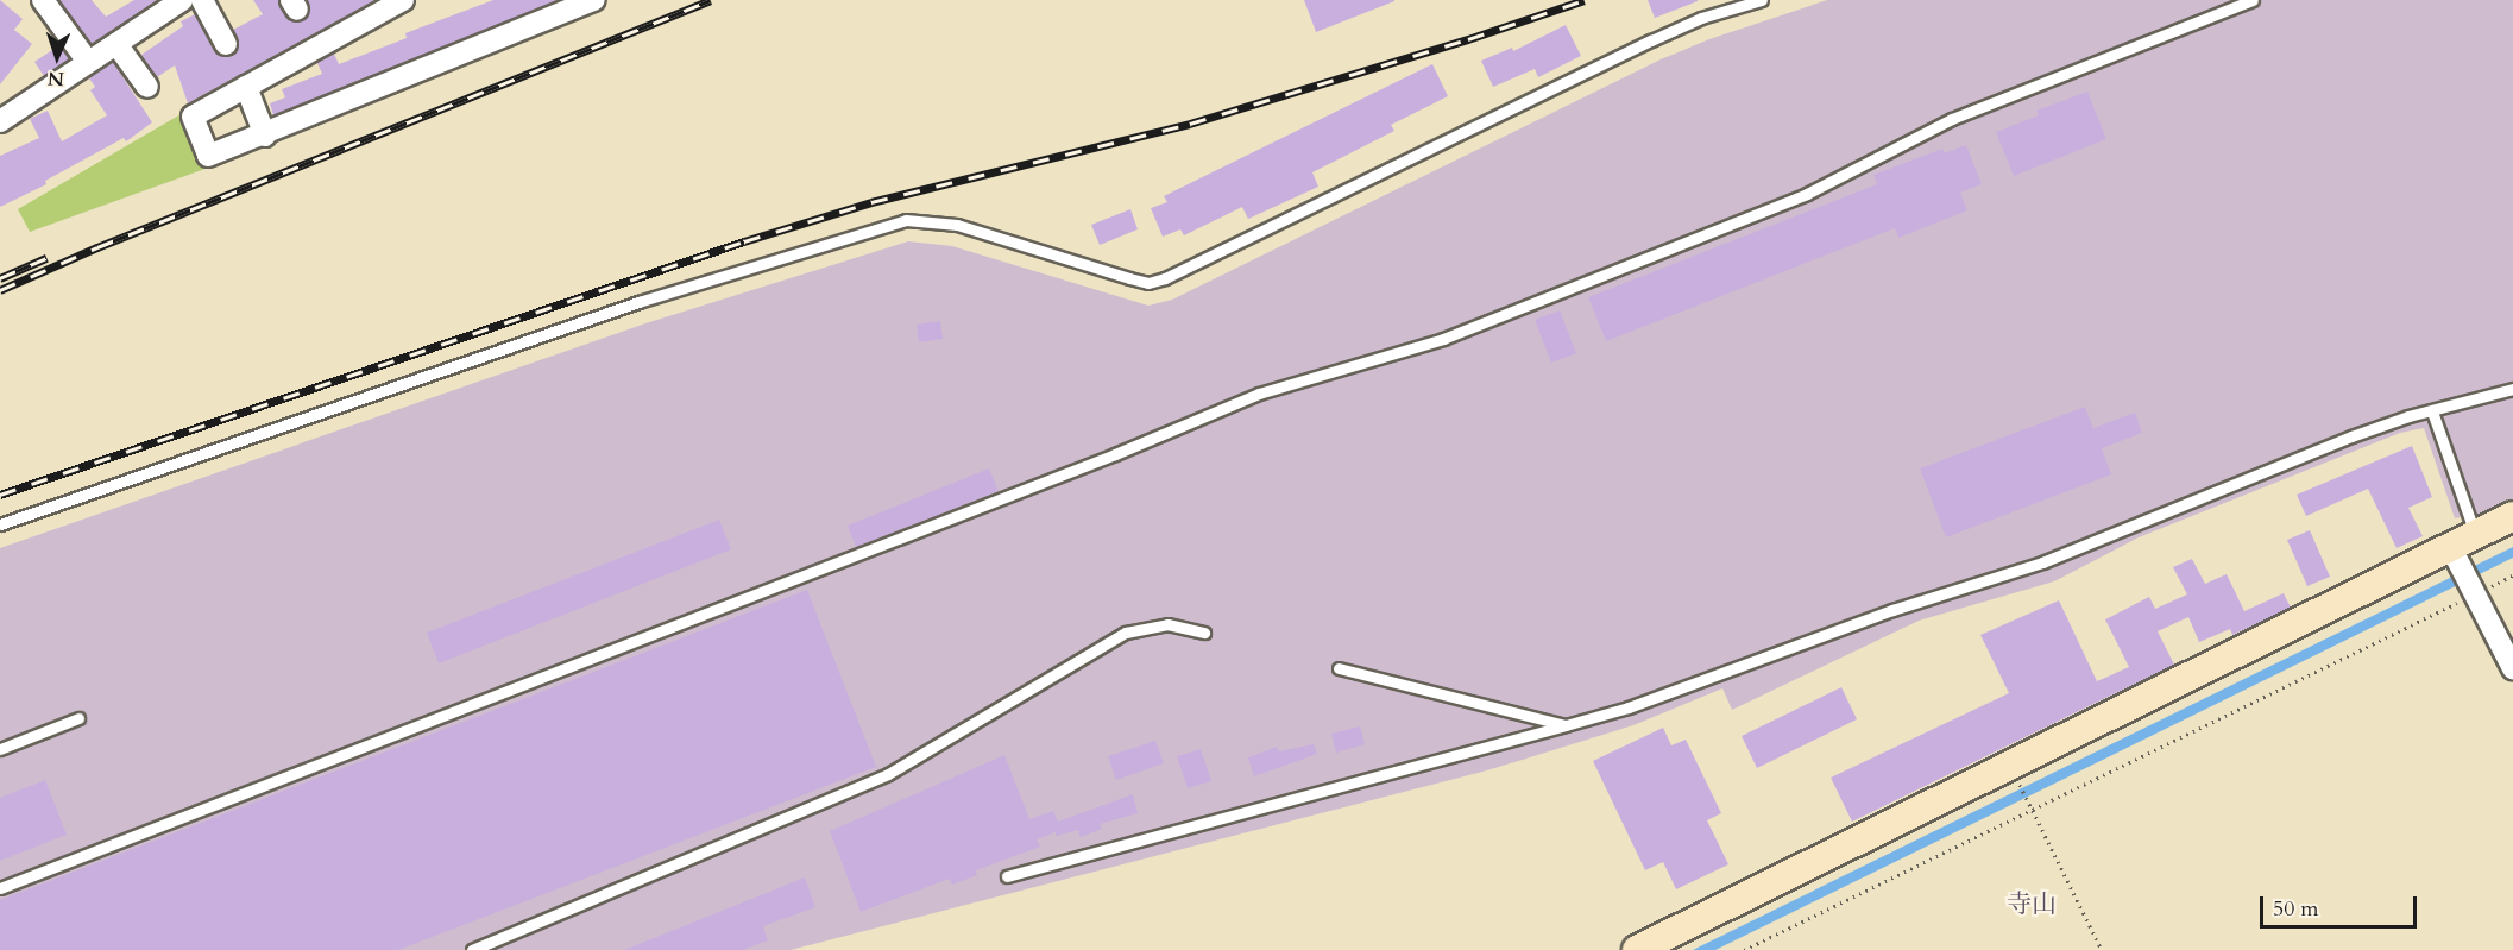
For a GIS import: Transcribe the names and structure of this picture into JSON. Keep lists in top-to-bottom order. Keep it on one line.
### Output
{"districts":["寺山"],"scale_bar":"50 m","north":"bottom"}
